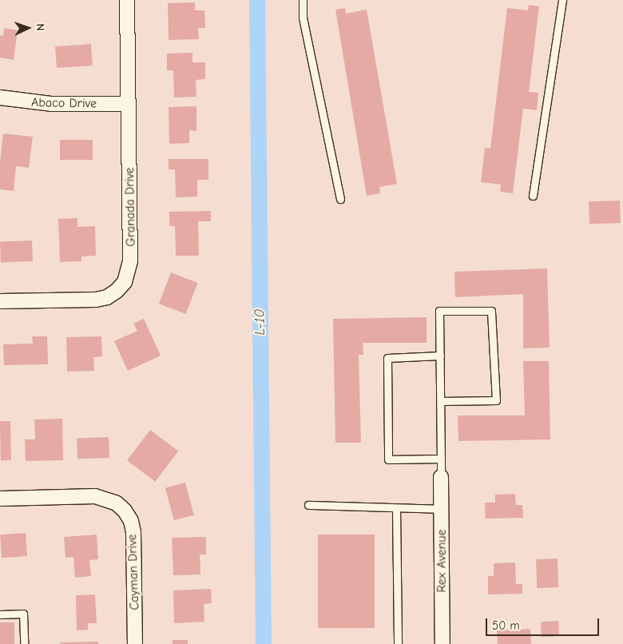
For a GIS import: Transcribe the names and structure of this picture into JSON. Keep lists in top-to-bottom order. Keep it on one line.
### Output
{"streets":{"street":["Abaco Drive","Granada Drive","Rex Avenue","Cayman Drive"]},"crossings":[["Abaco Drive","Granada Drive"]],"water":["L-10"],"scale_bar":"50 m","north":"right"}
